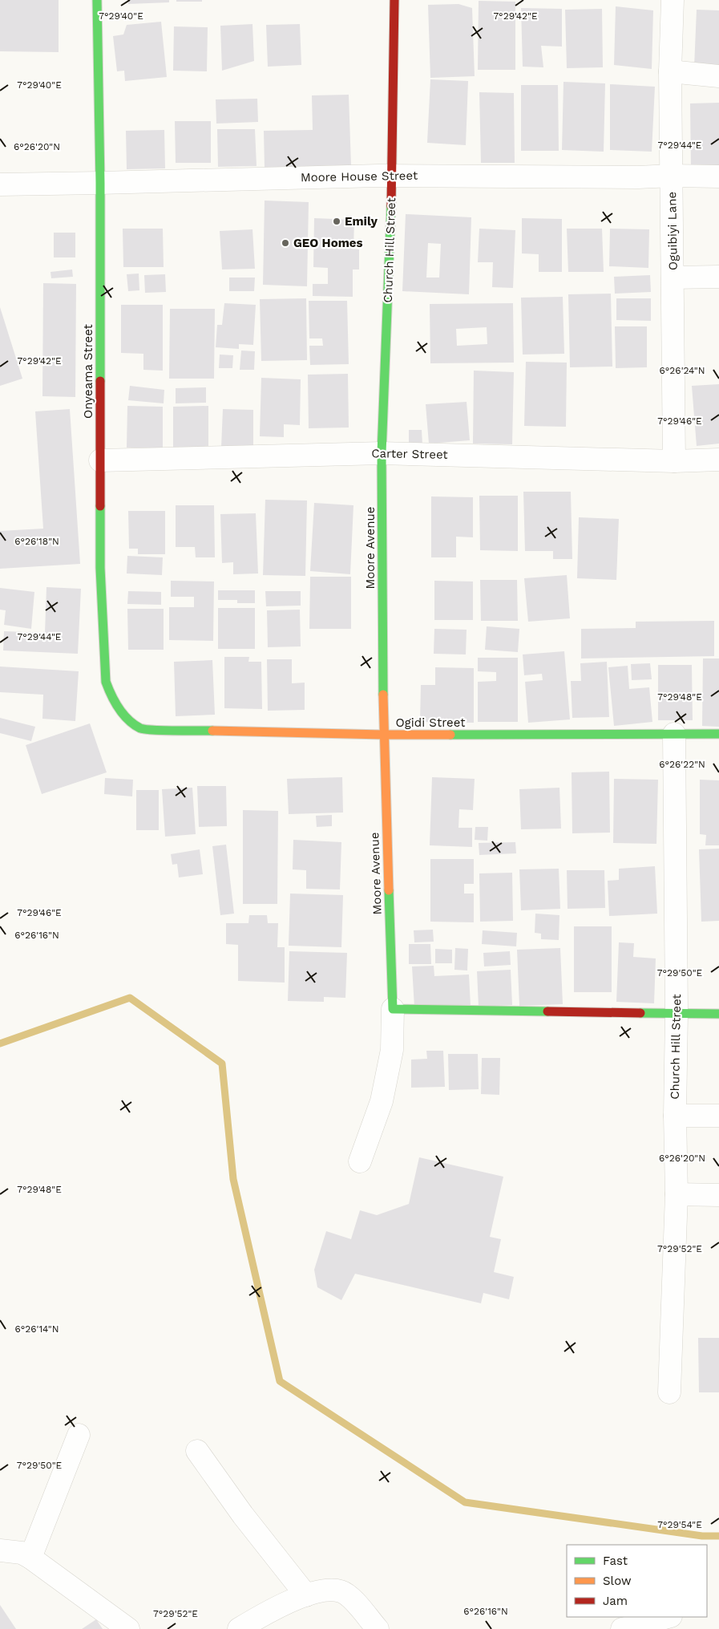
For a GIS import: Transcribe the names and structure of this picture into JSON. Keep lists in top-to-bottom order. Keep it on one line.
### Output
{"streets":{"street":["Moore House Street","Oguibiyi Lane","Church Hill Street","Onyeama Street","Carter Street","Moore Avenue","Ogidi Street"]},"crossings":[["Moore House Street","Oguibiyi Lane"],["Moore House Street","Church Hill Street"],["Moore House Street","Onyeama Street"],["Oguibiyi Lane","Carter Street"],["Church Hill Street","Carter Street"],["Church Hill Street","Moore Avenue"],["Church Hill Street","Ogidi Street"],["Onyeama Street","Carter Street"],["Onyeama Street","Ogidi Street"],["Carter Street","Moore Avenue"],["Moore Avenue","Ogidi Street"]],"places":["Emily","GEO Homes"],"legend":["Fast","Slow","Jam"],"coordinates":["7°29'40\"E","7°29'42\"E","7°29'44\"E","6°26'20\"N","6°26'24\"N","7°29'46\"E","6°26'18\"N","7°29'48\"E","6°26'22\"N","6°26'16\"N","7°29'50\"E","7°29'52\"E","6°26'14\"N","7°29'54\"E"]}
